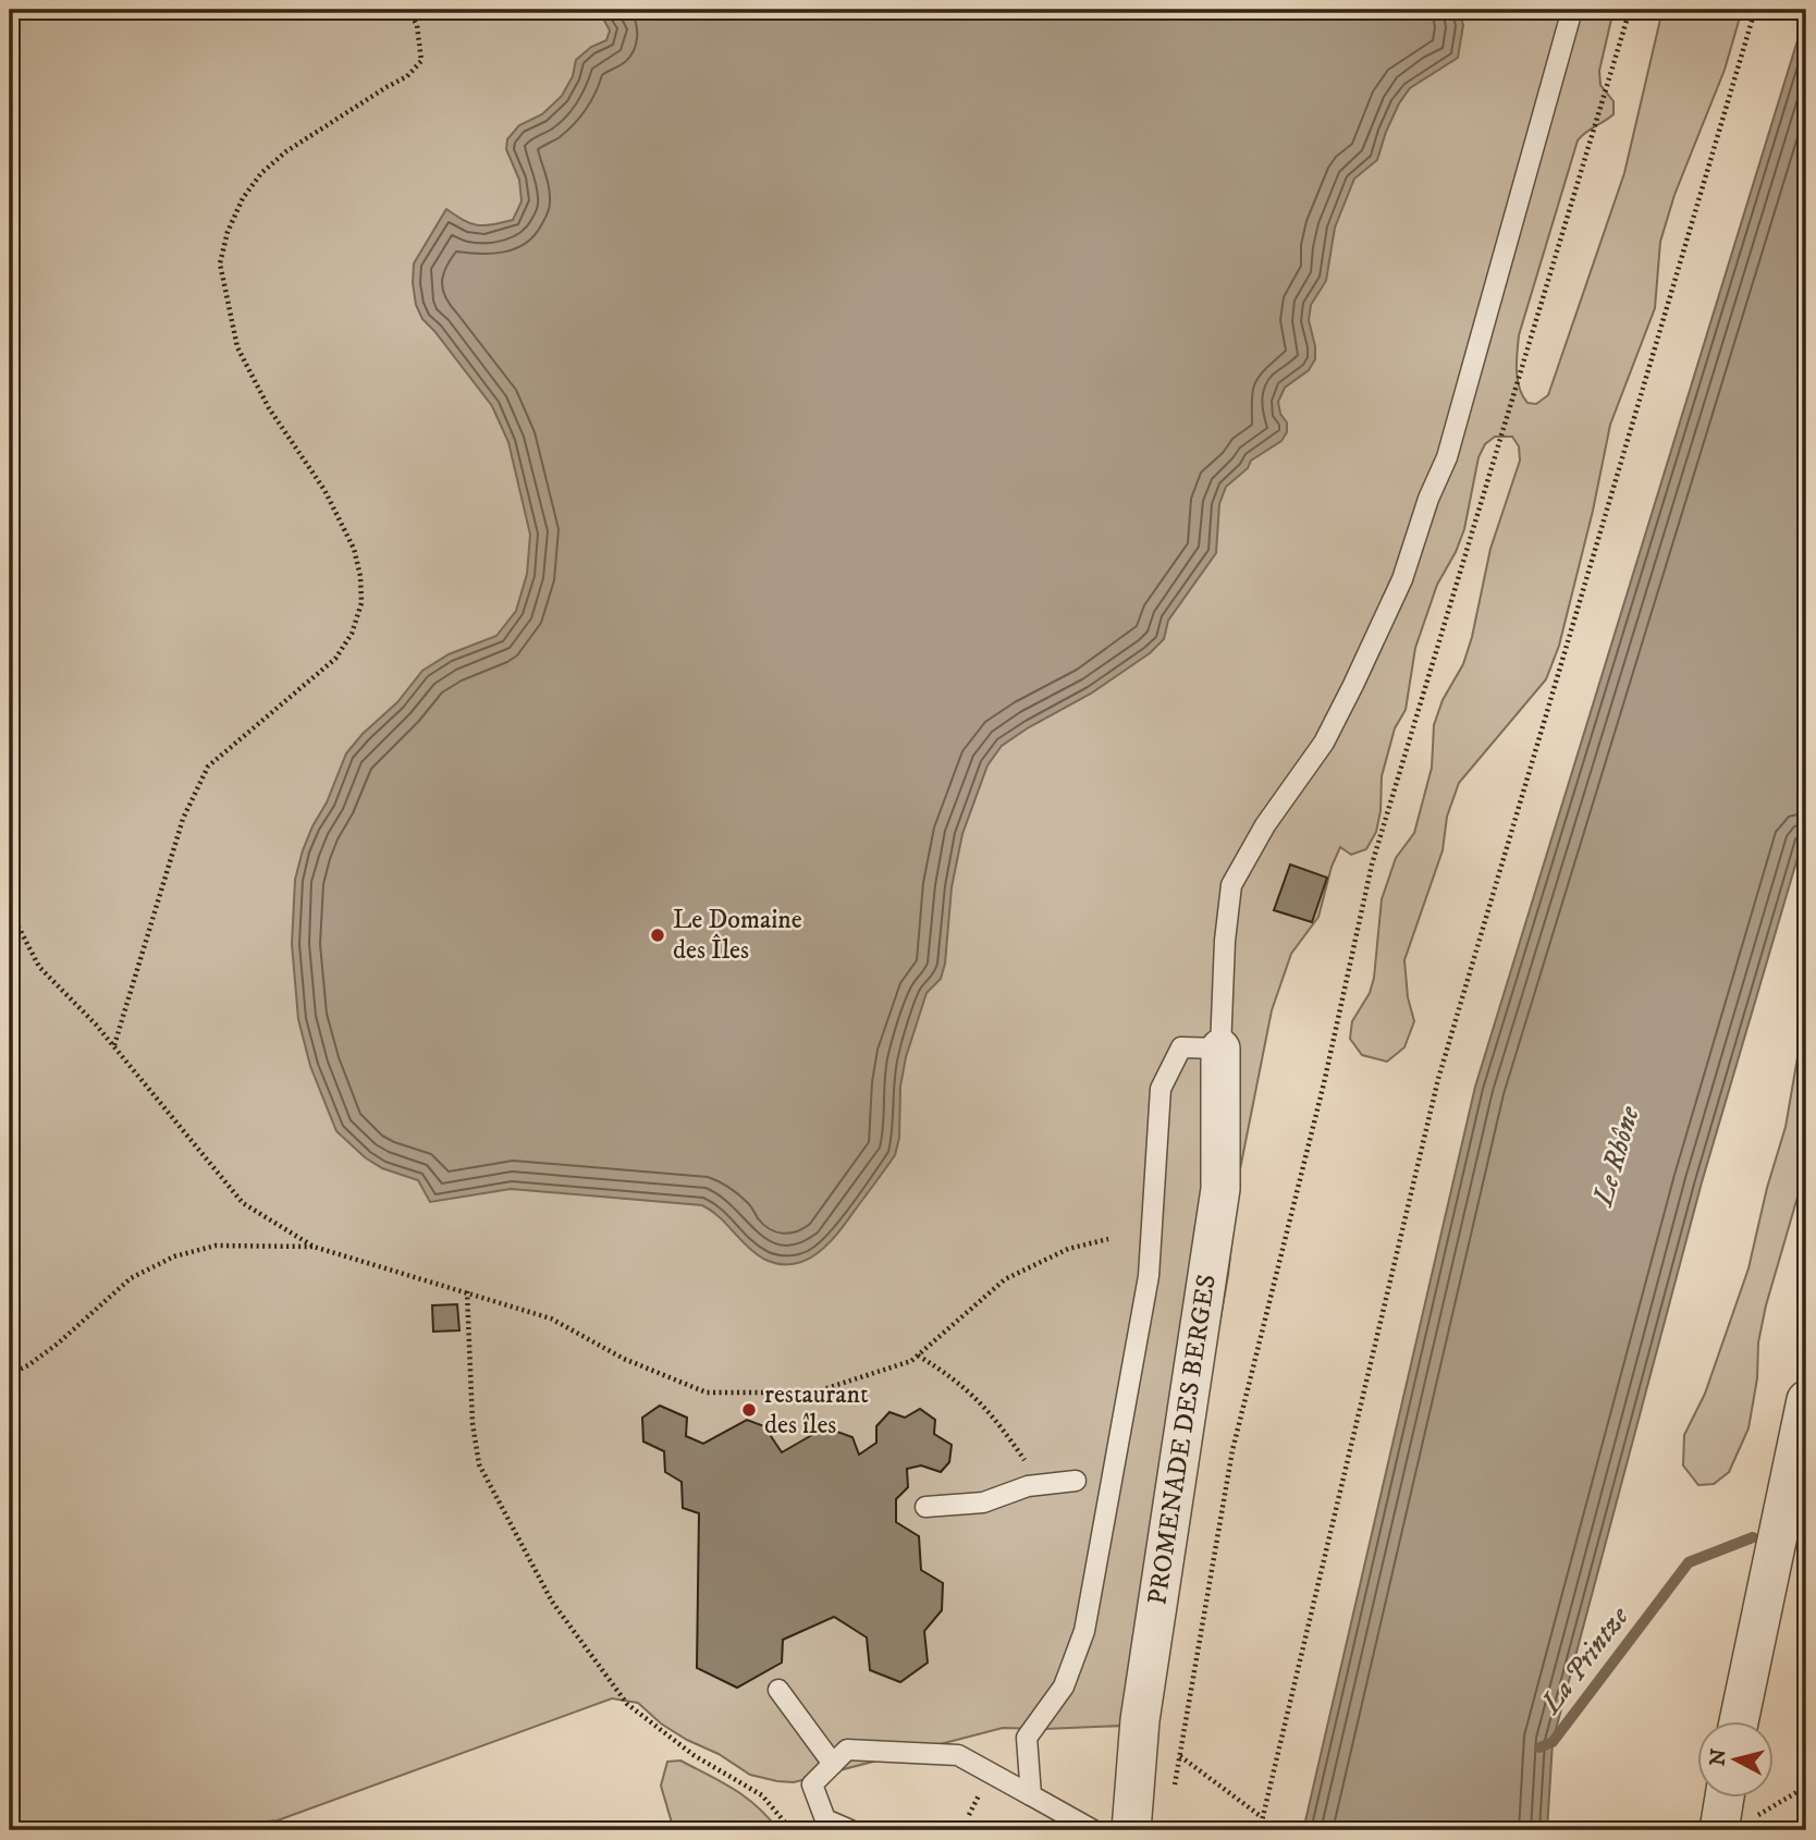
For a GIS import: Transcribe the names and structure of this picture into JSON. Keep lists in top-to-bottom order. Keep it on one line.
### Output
{"streets":{"street":["PROMENADE DES BERGES"]},"water":["Le Rhône","La Printze"],"places":["Le Domaine des Îles","restaurant des îles"],"north":"left"}
